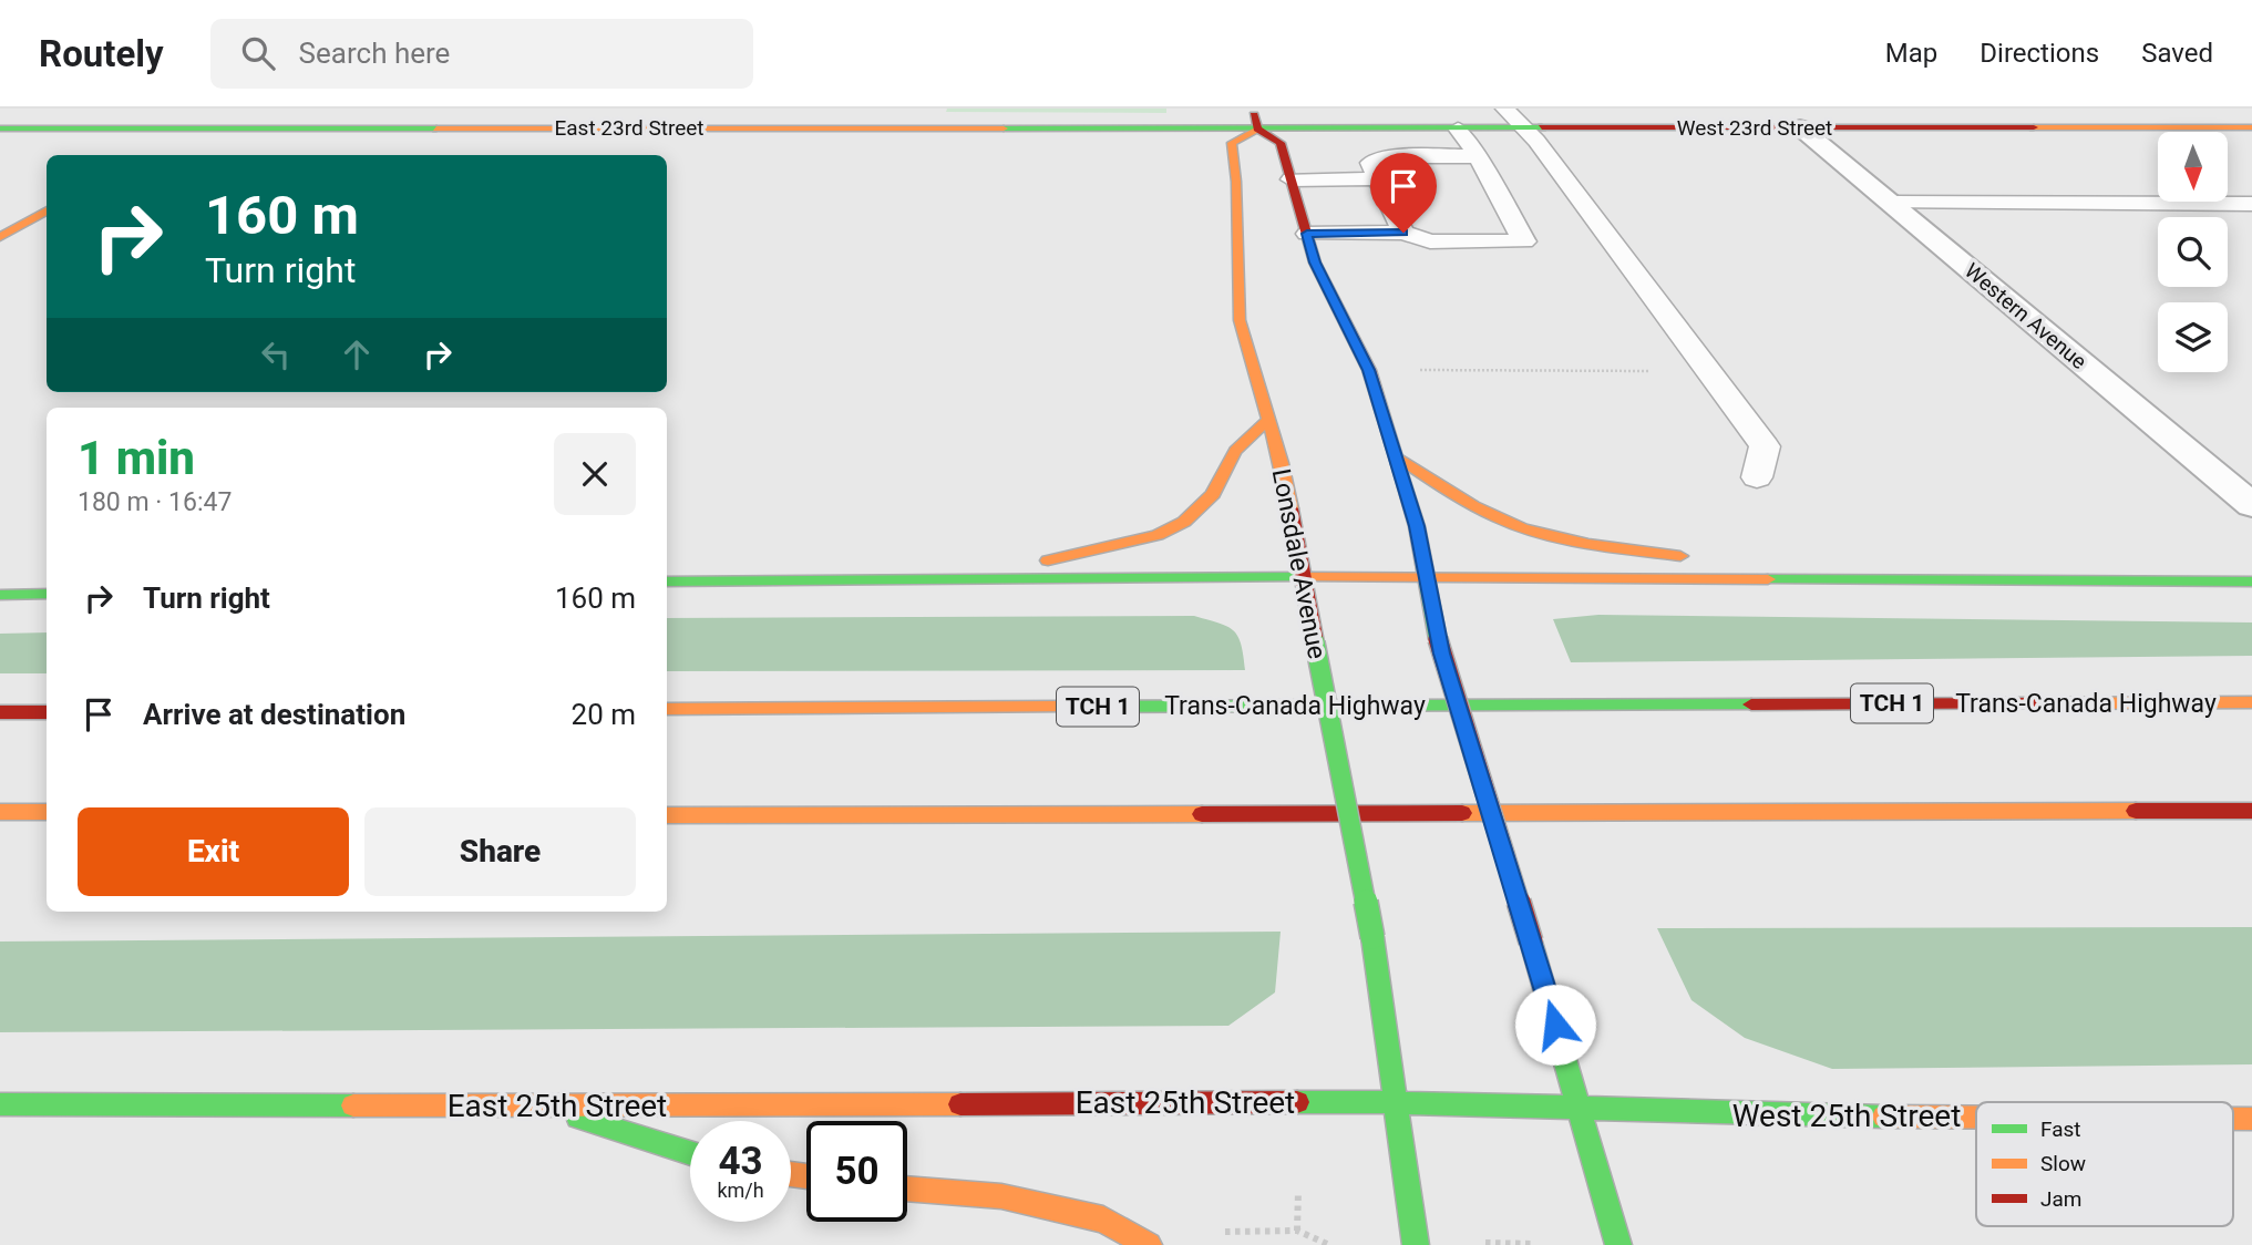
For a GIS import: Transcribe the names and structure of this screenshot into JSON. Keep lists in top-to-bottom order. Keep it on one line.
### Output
{"streets":{"main road":["East 23rd Street","West 23rd Street","Lonsdale Avenue","TCH 1","Trans-Canada Highway","East 25th Street","West 25th Street"],"street":["Western Avenue"]},"crossings":[["East 23rd Street","West 23rd Street"],["East 23rd Street","Lonsdale Avenue"],["West 23rd Street","Western Avenue"],["West 23rd Street","Lonsdale Avenue"],["Lonsdale Avenue","East 25th Street"],["East 25th Street","West 25th Street"]],"legend":["Fast","Slow","Jam"],"north":"bottom","page":{"header":"Routely","search":"Search here","nav":["Map","Directions","Saved"],"turn":["160 m","Turn right"],"heading":["1 min","180 m · 16:47"],"list":[{"name":"Turn right","value":"160 m"},{"name":"Arrive at destination","value":"20 m"}],"buttons":["Exit","Share"],"speed":"43 km/h","limit":"50"}}
